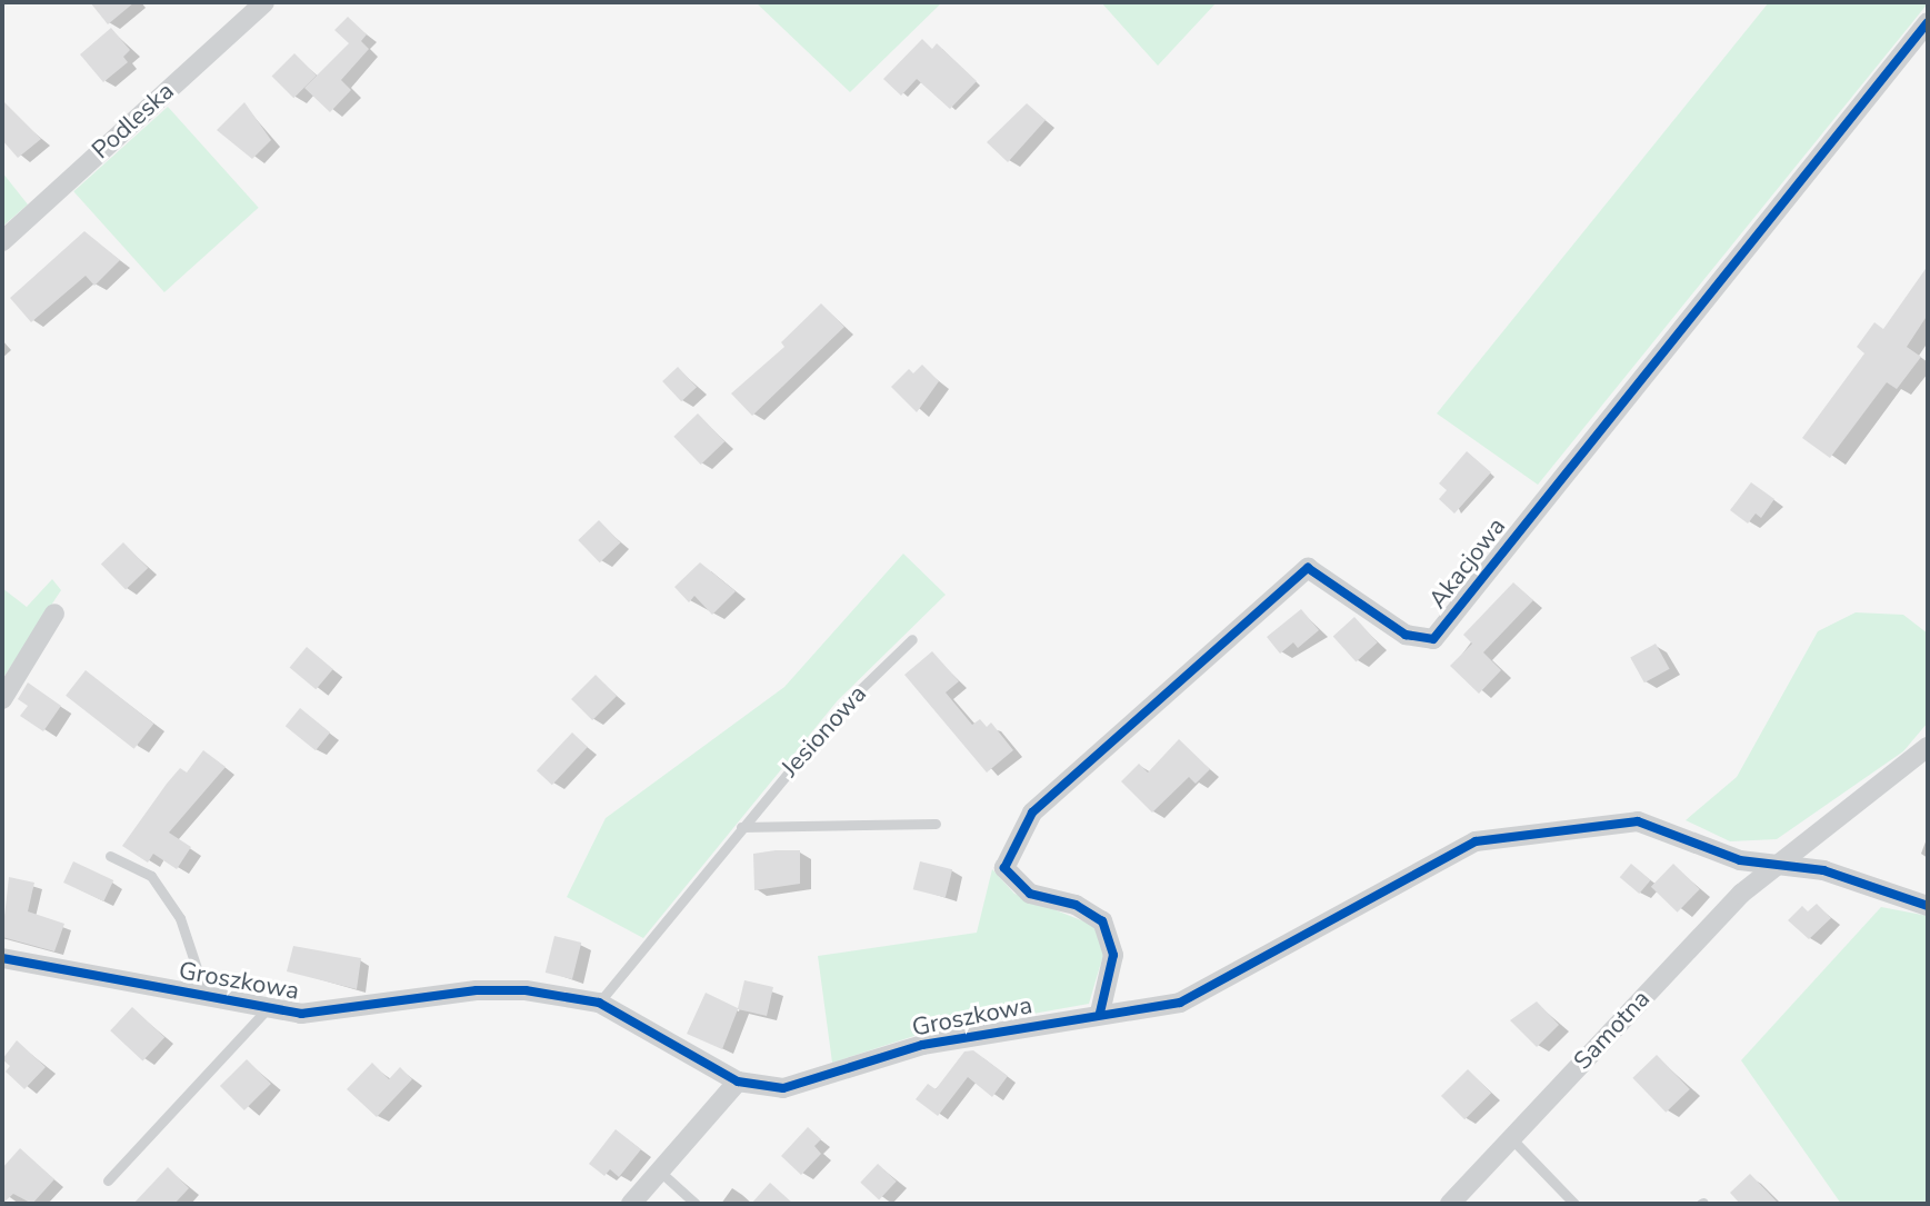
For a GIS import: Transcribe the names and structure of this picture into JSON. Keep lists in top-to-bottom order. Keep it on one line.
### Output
{"streets":{"street":["Podleska","Akacjowa","Groszkowa","Samotna"],"lane":["Jesionowa"]},"crossings":[["Akacjowa","Groszkowa"],["Jesionowa","Groszkowa"],["Groszkowa","Samotna"]]}
